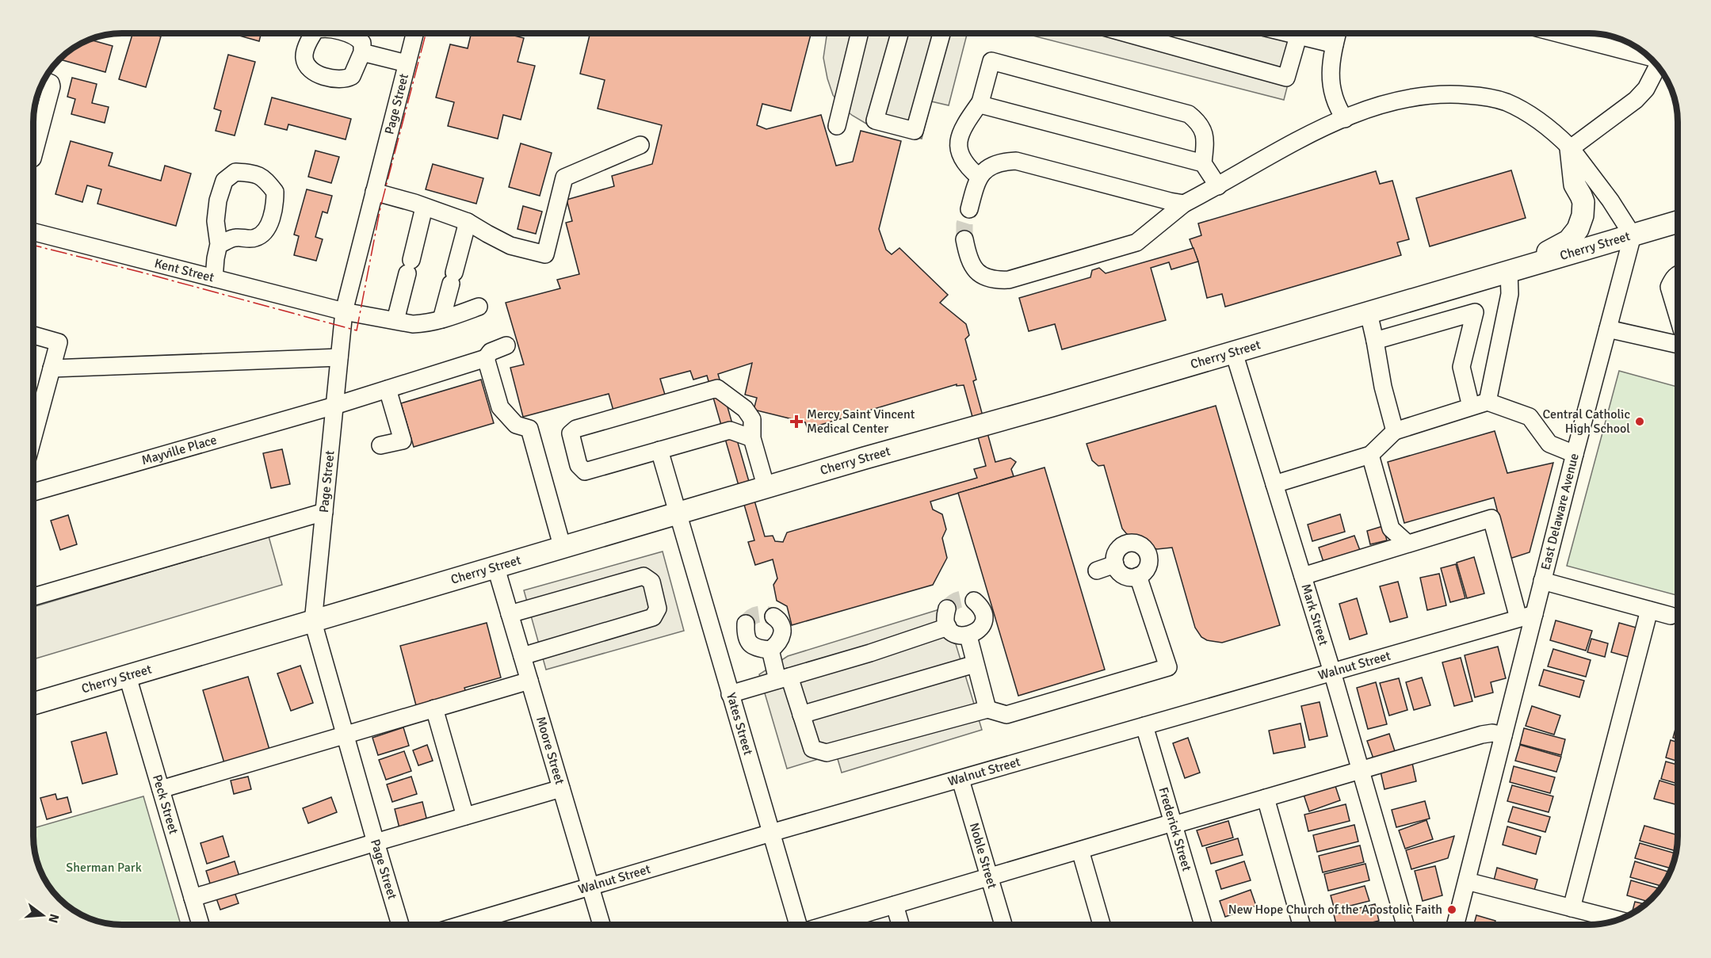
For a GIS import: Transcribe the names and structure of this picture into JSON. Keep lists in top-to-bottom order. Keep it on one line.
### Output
{"streets":{"main road":["Cherry Street"],"street":["Page Street","Kent Street","Mayville Place","East Delaware Avenue","Mark Street","Walnut Street","Yates Street","Moore Street","Peck Street","Frederick Street","Noble Street"]},"crossings":[["Page Street","Cherry Street"],["Page Street","Kent Street"],["Page Street","Mayville Place"],["Cherry Street","East Delaware Avenue"],["Cherry Street","Mark Street"],["Cherry Street","Yates Street"],["Cherry Street","Moore Street"],["Cherry Street","Peck Street"],["East Delaware Avenue","Walnut Street"],["Mark Street","Walnut Street"],["Walnut Street","Yates Street"],["Walnut Street","Moore Street"],["Walnut Street","Frederick Street"],["Walnut Street","Noble Street"]],"parks":["Sherman Park"],"places":{"health":["Mercy Saint Vincent Medical Center"],"other":["Central Catholic High School","New Hope Church of the Apostolic Faith"]},"north":"right"}
